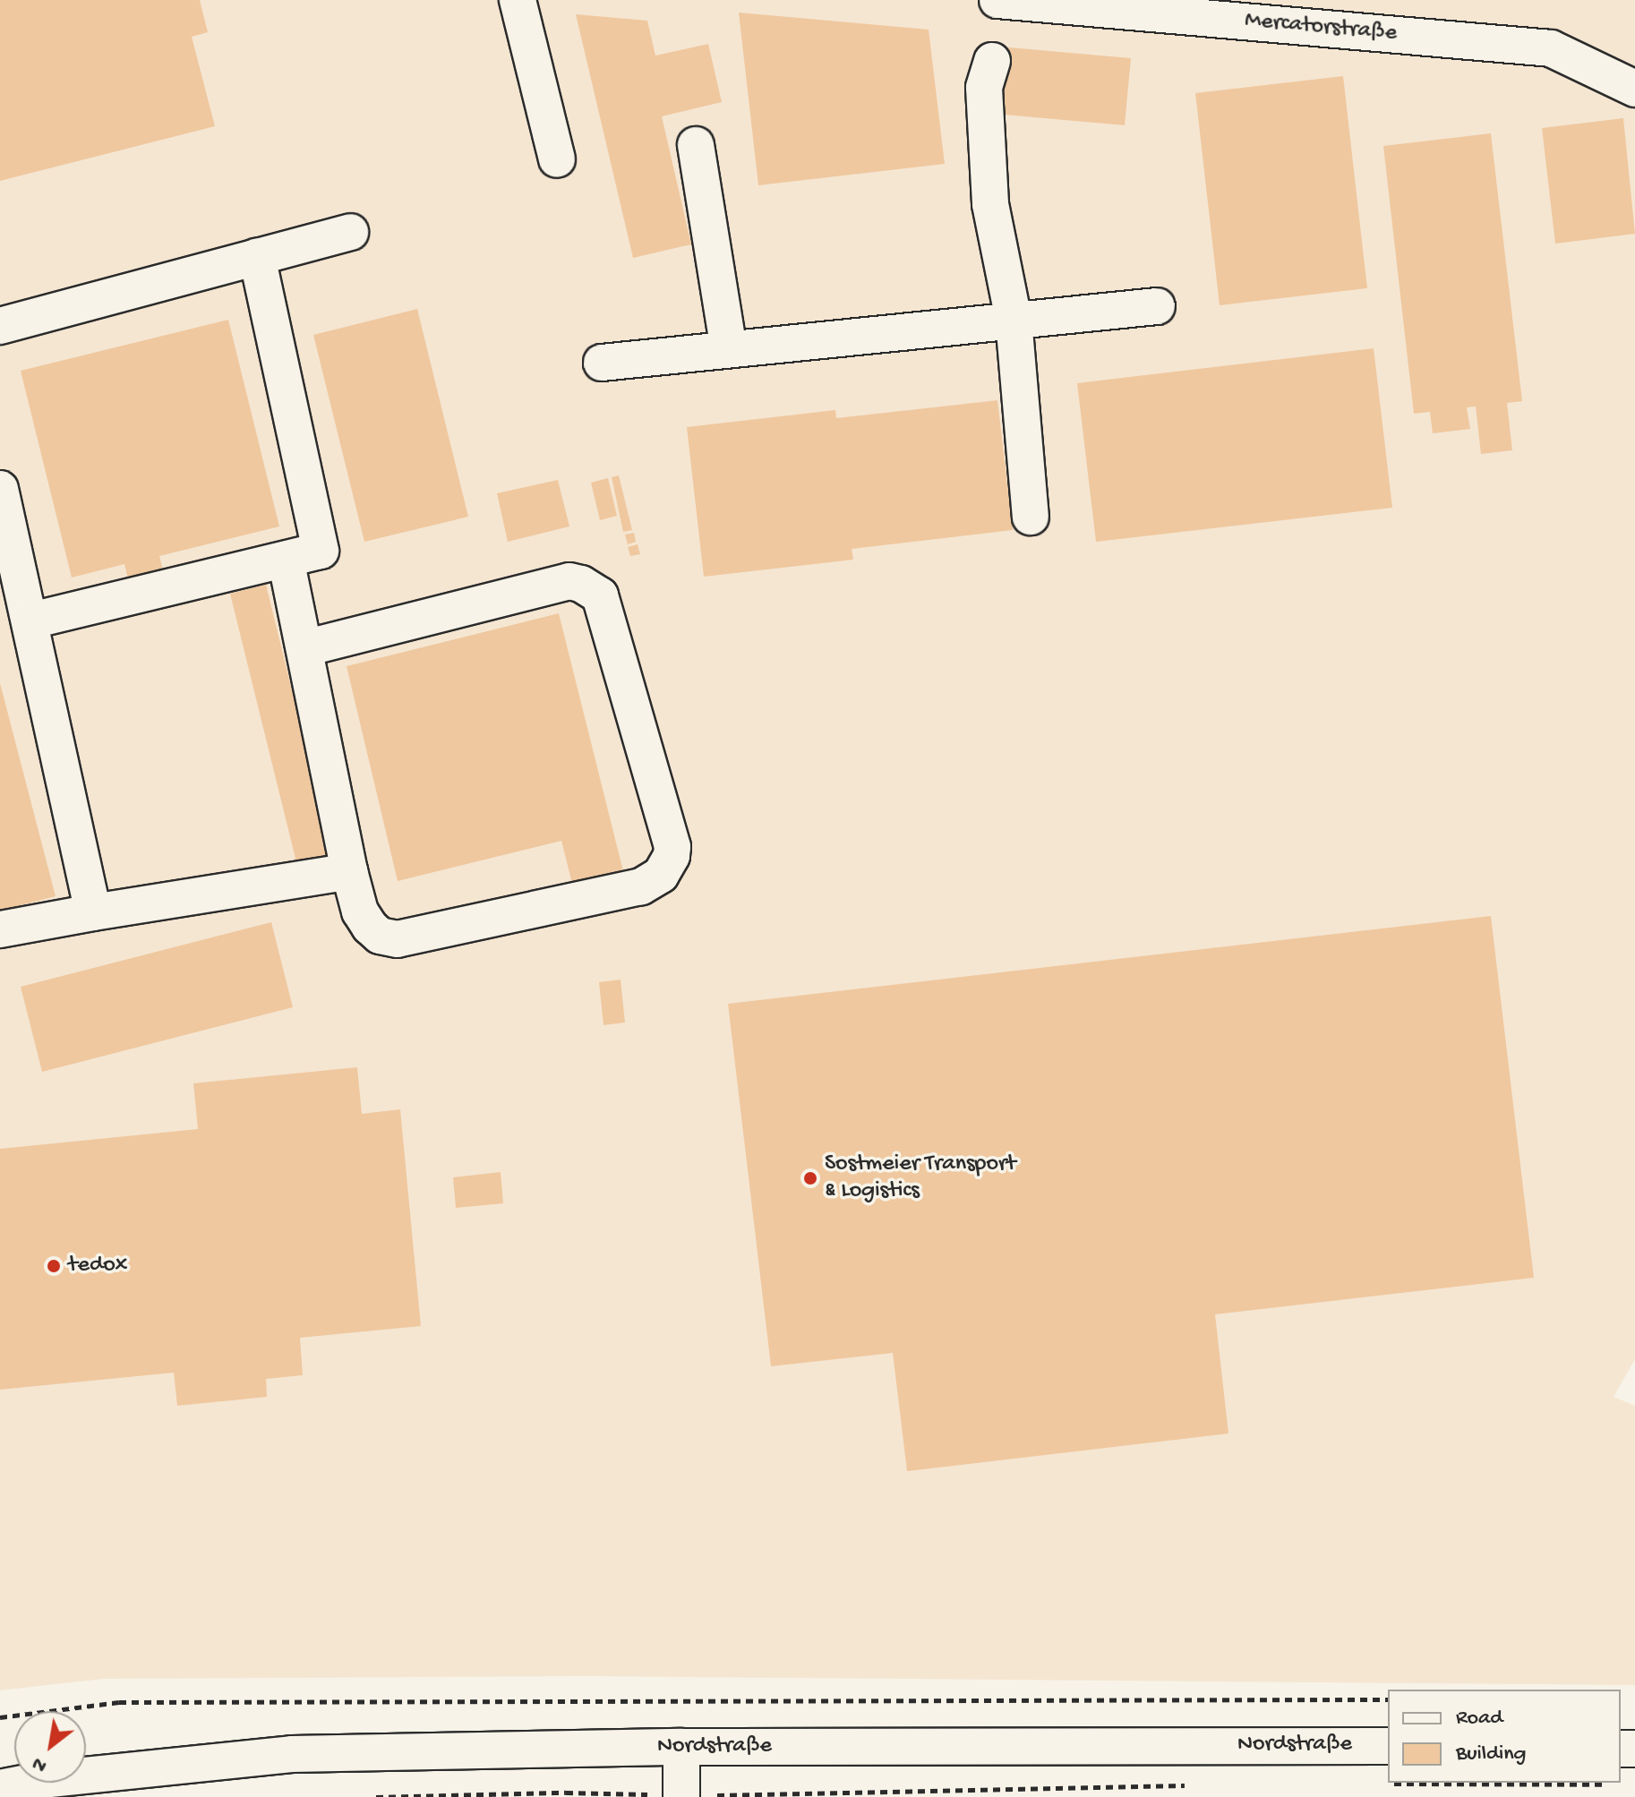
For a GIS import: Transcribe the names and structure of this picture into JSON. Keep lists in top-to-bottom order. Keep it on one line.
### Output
{"streets":{"street":["Mercatorstraße","Nordstraße"]},"places":["Sostmeier Transport & Logistics","tedox"],"legend":["Road","Building"],"north":"bottom left"}
